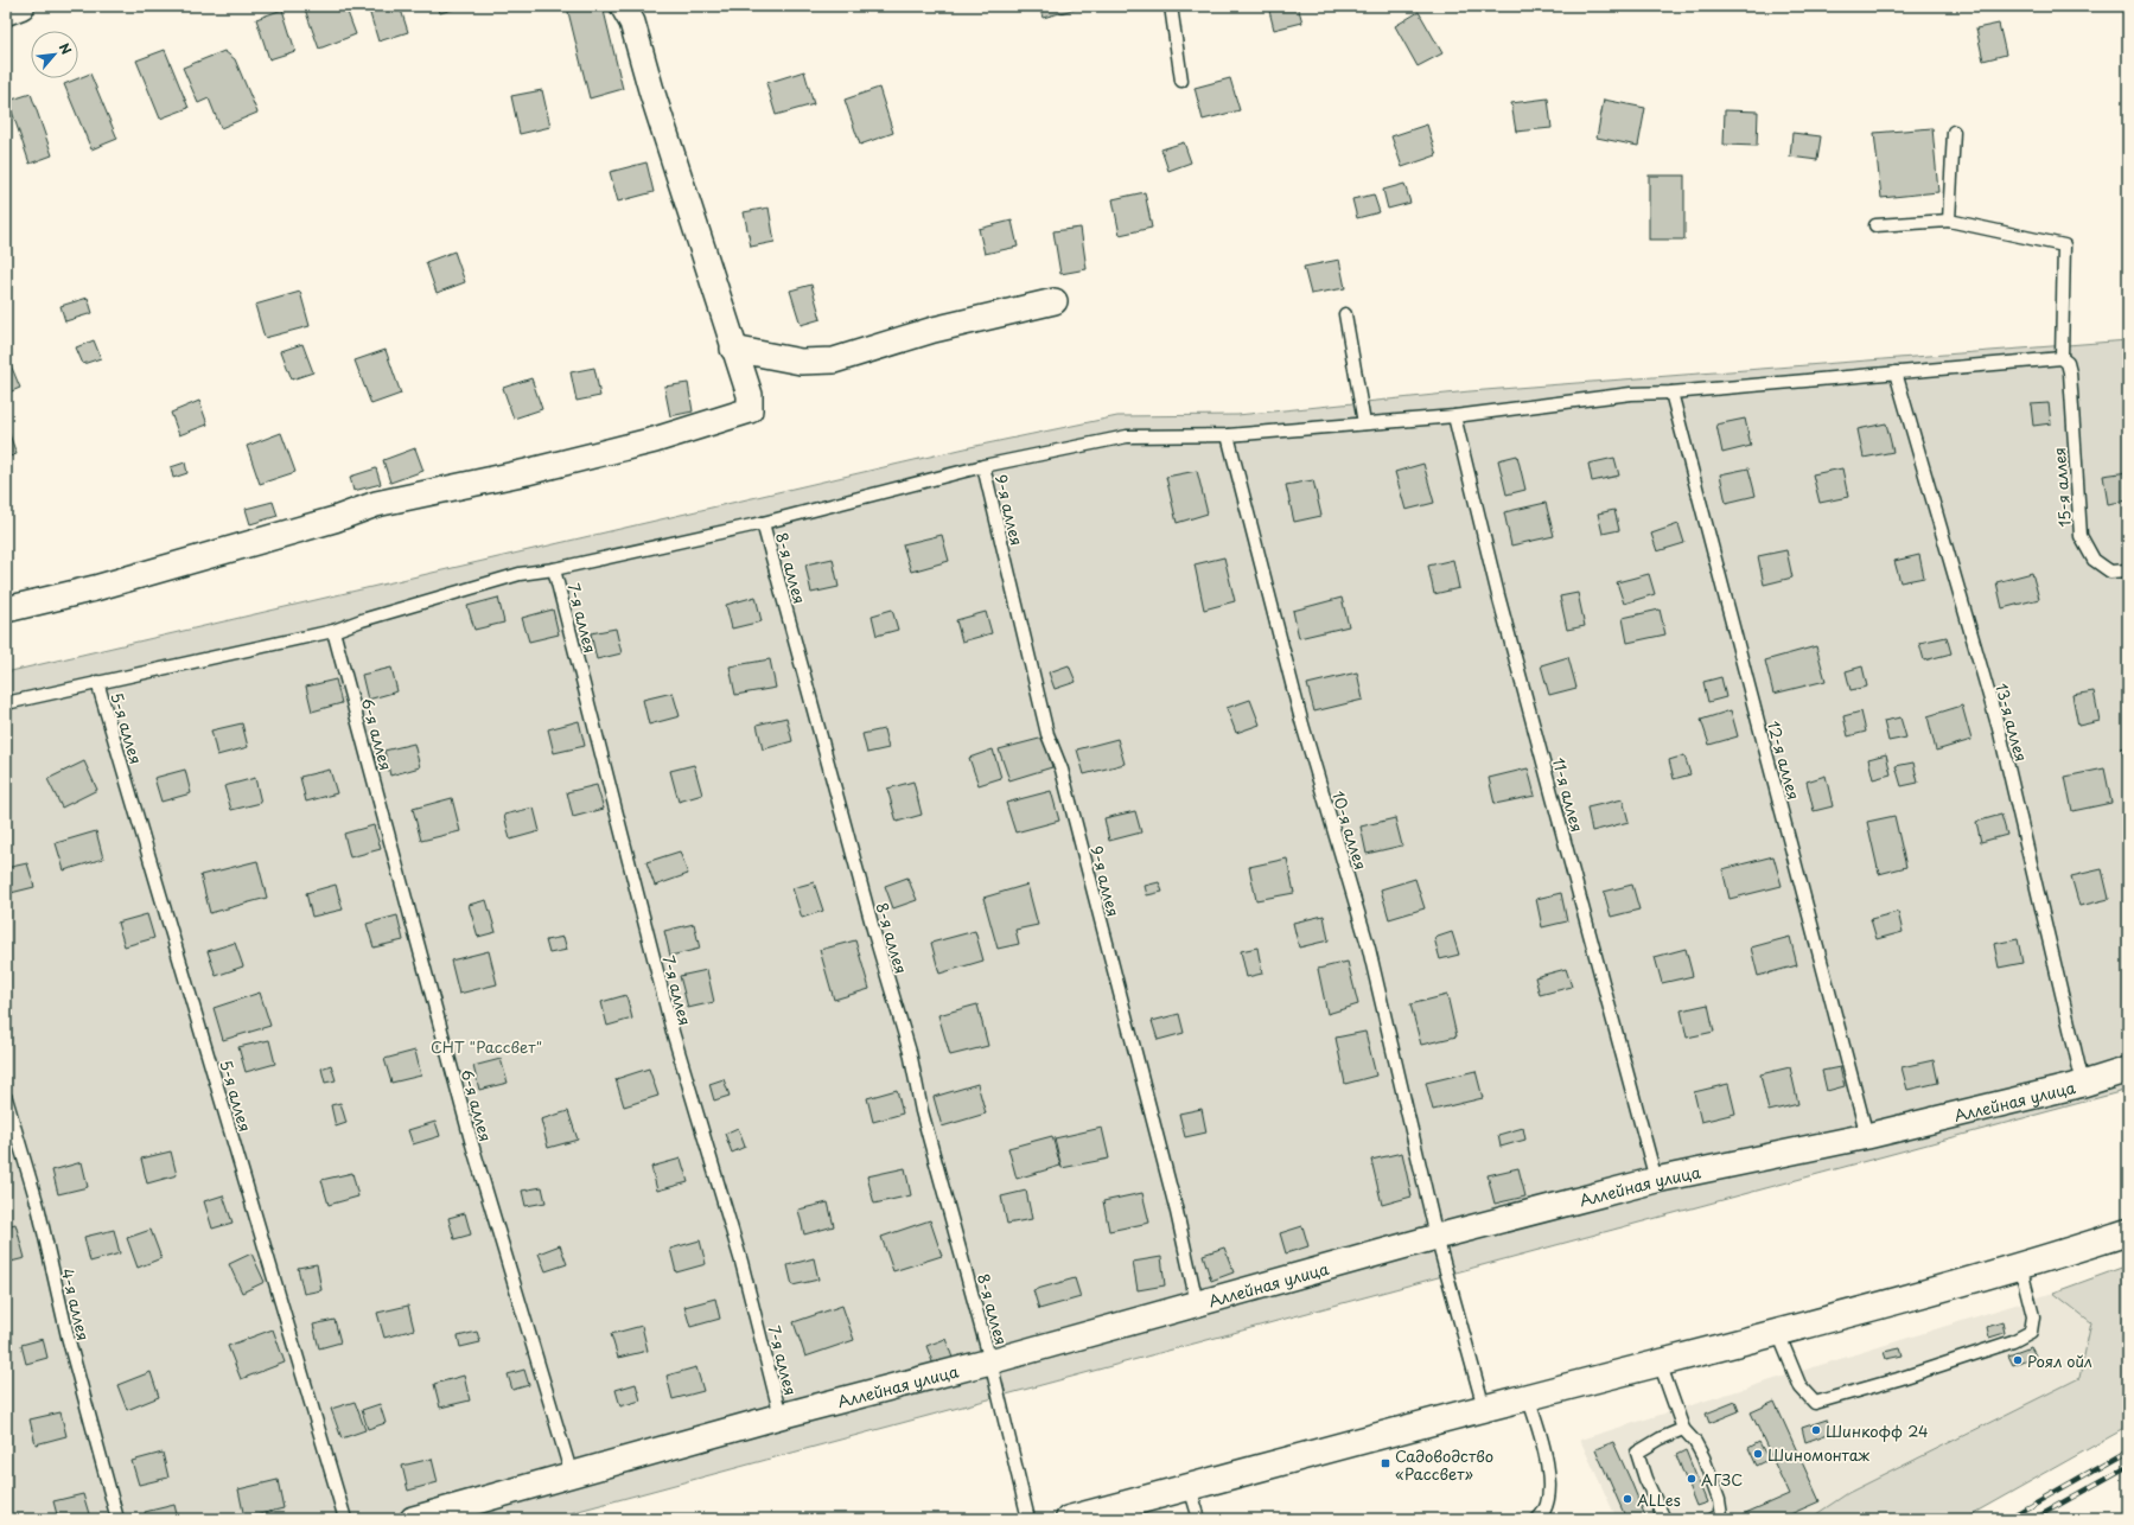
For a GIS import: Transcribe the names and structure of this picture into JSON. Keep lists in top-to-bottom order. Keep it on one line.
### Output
{"streets":{"street":["Аллейная улица"],"lane":["15-я аллея","9-я аллея","8-я аллея","7-я аллея","13-я аллея","5-я аллея","6-я аллея","12-я аллея","11-я аллея","10-я аллея","4-я аллея"]},"crossings":[["9-я аллея","Аллейная улица"],["8-я аллея","Аллейная улица"],["7-я аллея","Аллейная улица"],["13-я аллея","Аллейная улица"],["6-я аллея","Аллейная улица"],["12-я аллея","Аллейная улица"],["11-я аллея","Аллейная улица"],["10-я аллея","Аллейная улица"]],"parks":["СНТ \"Рассвет\""],"places":{"other":["Роял ойл","Шинкофф 24","Шиномонтаж","АГЗС","ALLes"],"transit":["Садоводство «Рассвет»"]},"north":"top right"}
